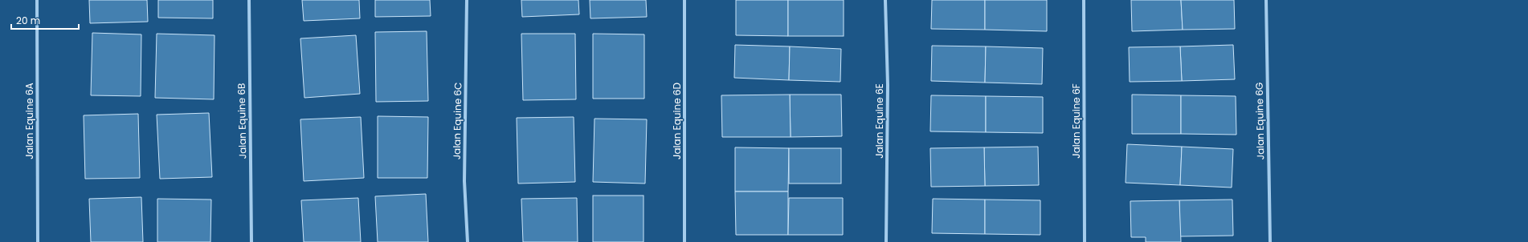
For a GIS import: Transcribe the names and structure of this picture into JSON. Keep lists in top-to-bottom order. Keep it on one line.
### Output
{"streets":{"street":["Jalan Equine 6A","Jalan Equine 6B","Jalan Equine 6C","Jalan Equine 6D","Jalan Equine 6E","Jalan Equine 6F","Jalan Equine 6G"]},"scale_bar":"20 m"}
